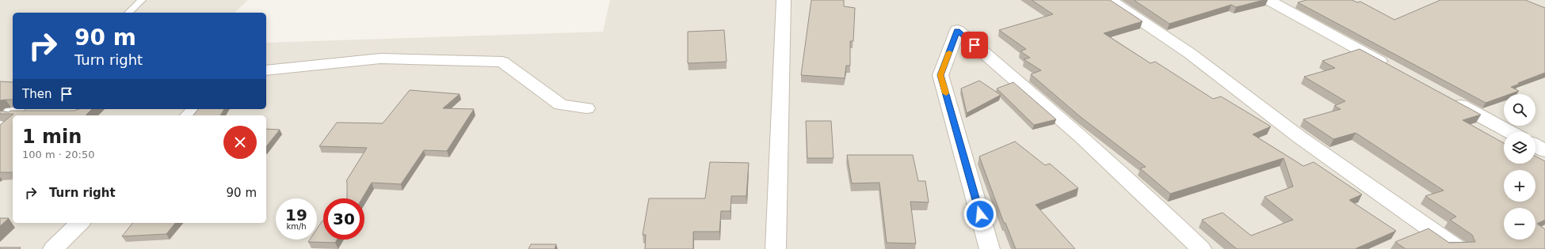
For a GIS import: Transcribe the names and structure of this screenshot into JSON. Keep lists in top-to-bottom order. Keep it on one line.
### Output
{"page":{"turn":["90 m","Turn right"],"then":"Then","map_buttons":["+","−"],"heading":["1 min","100 m · 20:50"],"list":[{"name":"Turn right","value":"90 m"}],"speed":"19 km/h","limit":"30"}}
